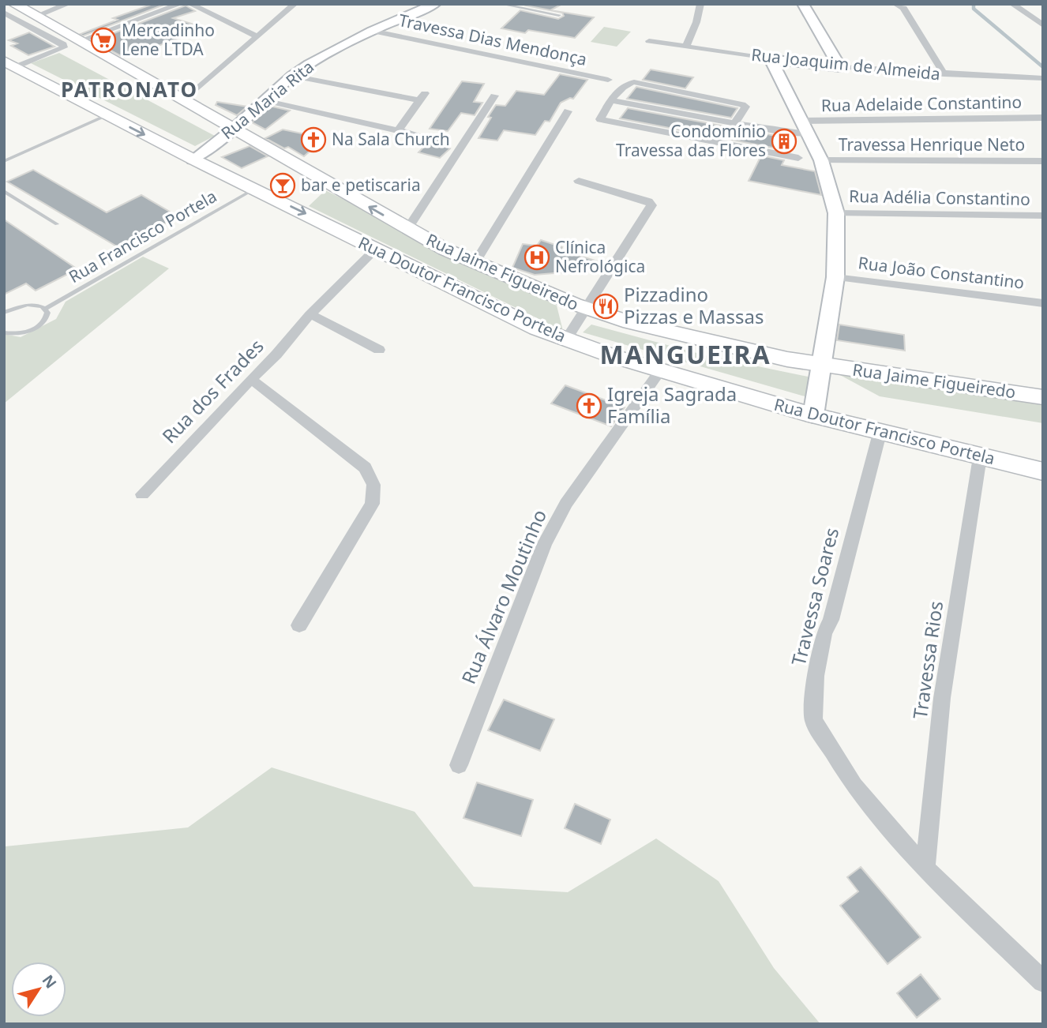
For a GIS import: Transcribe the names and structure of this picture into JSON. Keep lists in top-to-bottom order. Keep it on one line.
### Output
{"streets":{"main road":["Rua Jaime Figueiredo","Rua Doutor Francisco Portela"],"street":["Travessa Dias Mendonça","Rua Joaquim de Almeida","Rua Maria Rita","Rua Adelaide Constantino","Travessa Henrique Neto","Rua Adélia Constantino","Rua João Constantino","Rua dos Frades","Rua Álvaro Moutinho","Travessa Soares","Travessa Rios"],"lane":["Rua Francisco Portela"]},"crossings":[["Travessa Dias Mendonça","Rua Maria Rita"],["Rua Maria Rita","Rua Jaime Figueiredo"],["Rua Maria Rita","Rua Doutor Francisco Portela"],["Rua Francisco Portela","Rua Doutor Francisco Portela"],["Rua Doutor Francisco Portela","Rua dos Frades"],["Rua Doutor Francisco Portela","Rua Álvaro Moutinho"],["Rua Doutor Francisco Portela","Travessa Soares"],["Rua Doutor Francisco Portela","Travessa Rios"],["Travessa Soares","Travessa Rios"]],"districts":["PATRONATO","MANGUEIRA"],"places":{"supermarket":["Mercadinho Lene LTDA"],"church":["Na Sala Church","Igreja Sagrada Família"],"building":["Condomínio Travessa das Flores"],"bar":["bar e petiscaria"],"hospital":["Clínica Nefrológica"],"restaurant":["Pizzadino Pizzas e Massas"]},"north":"top right"}
